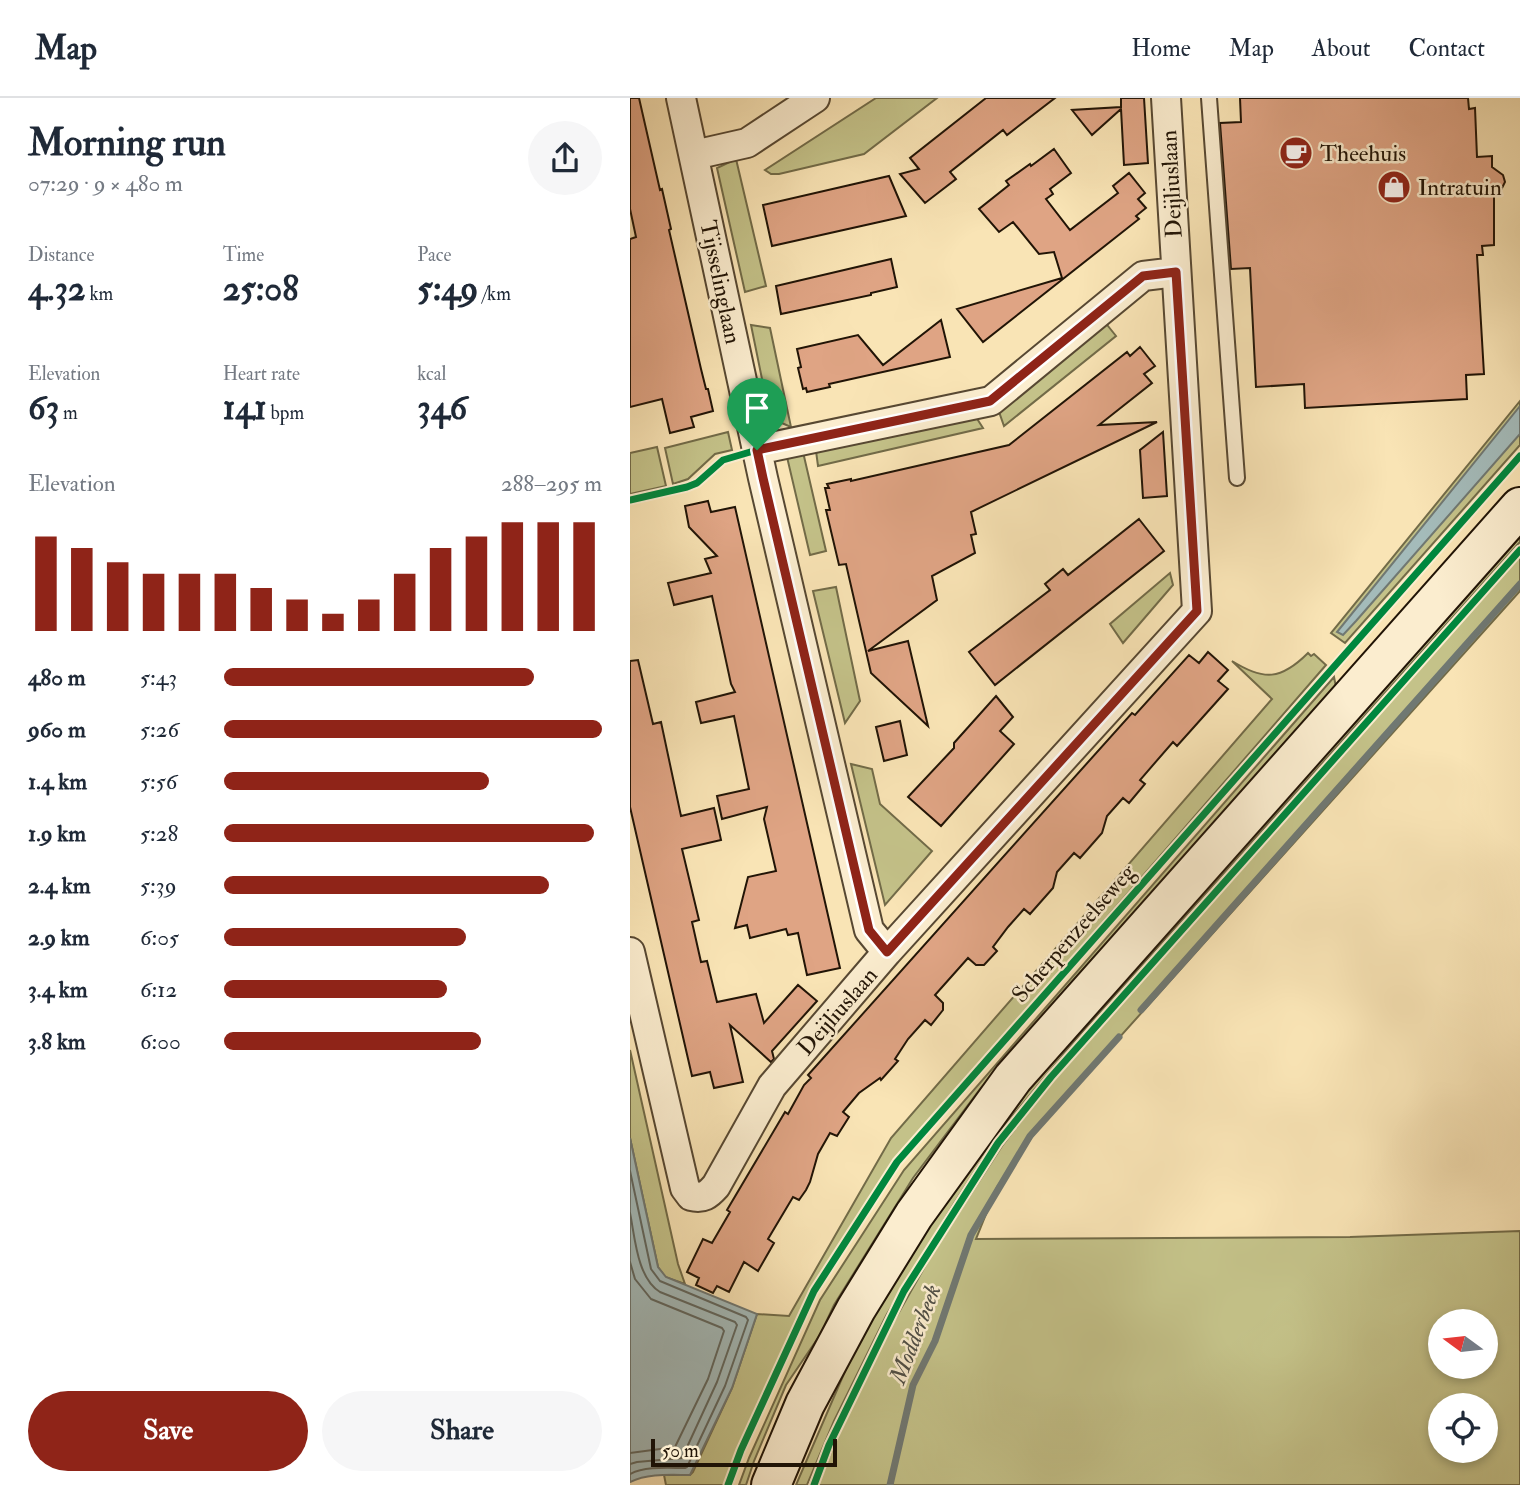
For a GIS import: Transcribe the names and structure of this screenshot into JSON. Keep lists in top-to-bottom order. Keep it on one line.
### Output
{"streets":{"street":["Deijliuslaan","Tijsselinglaan"],"cycle path":["Scherpenzeelseweg"]},"crossings":[["Deijliuslaan","Tijsselinglaan"]],"water":["Modderbeek"],"places":{"cafe":["Theehuis"],"shop":["Intratuin"]},"scale_bar":"50 m","north":"left","page":{"header":"Map","nav":["Home","Map","About","Contact"],"heading":["Morning run","07:29 · 9 × 480 m"],"stats":[["Distance","4.32 km"],["Time","25:08"],["Pace","5:49 /km"],["Elevation","63 m"],["Heart rate","141 bpm"],["kcal","346"]],"chart":["Elevation","288–295 m"],"list":[{"name":"480 m","note":"5:43"},{"name":"960 m","note":"5:26"},{"name":"1.4 km","note":"5:56"},{"name":"1.9 km","note":"5:28"},{"name":"2.4 km","note":"5:39"},{"name":"2.9 km","note":"6:05"},{"name":"3.4 km","note":"6:12"},{"name":"3.8 km","note":"6:00"}],"buttons":["Save","Share"],"scale":"50 m"}}
